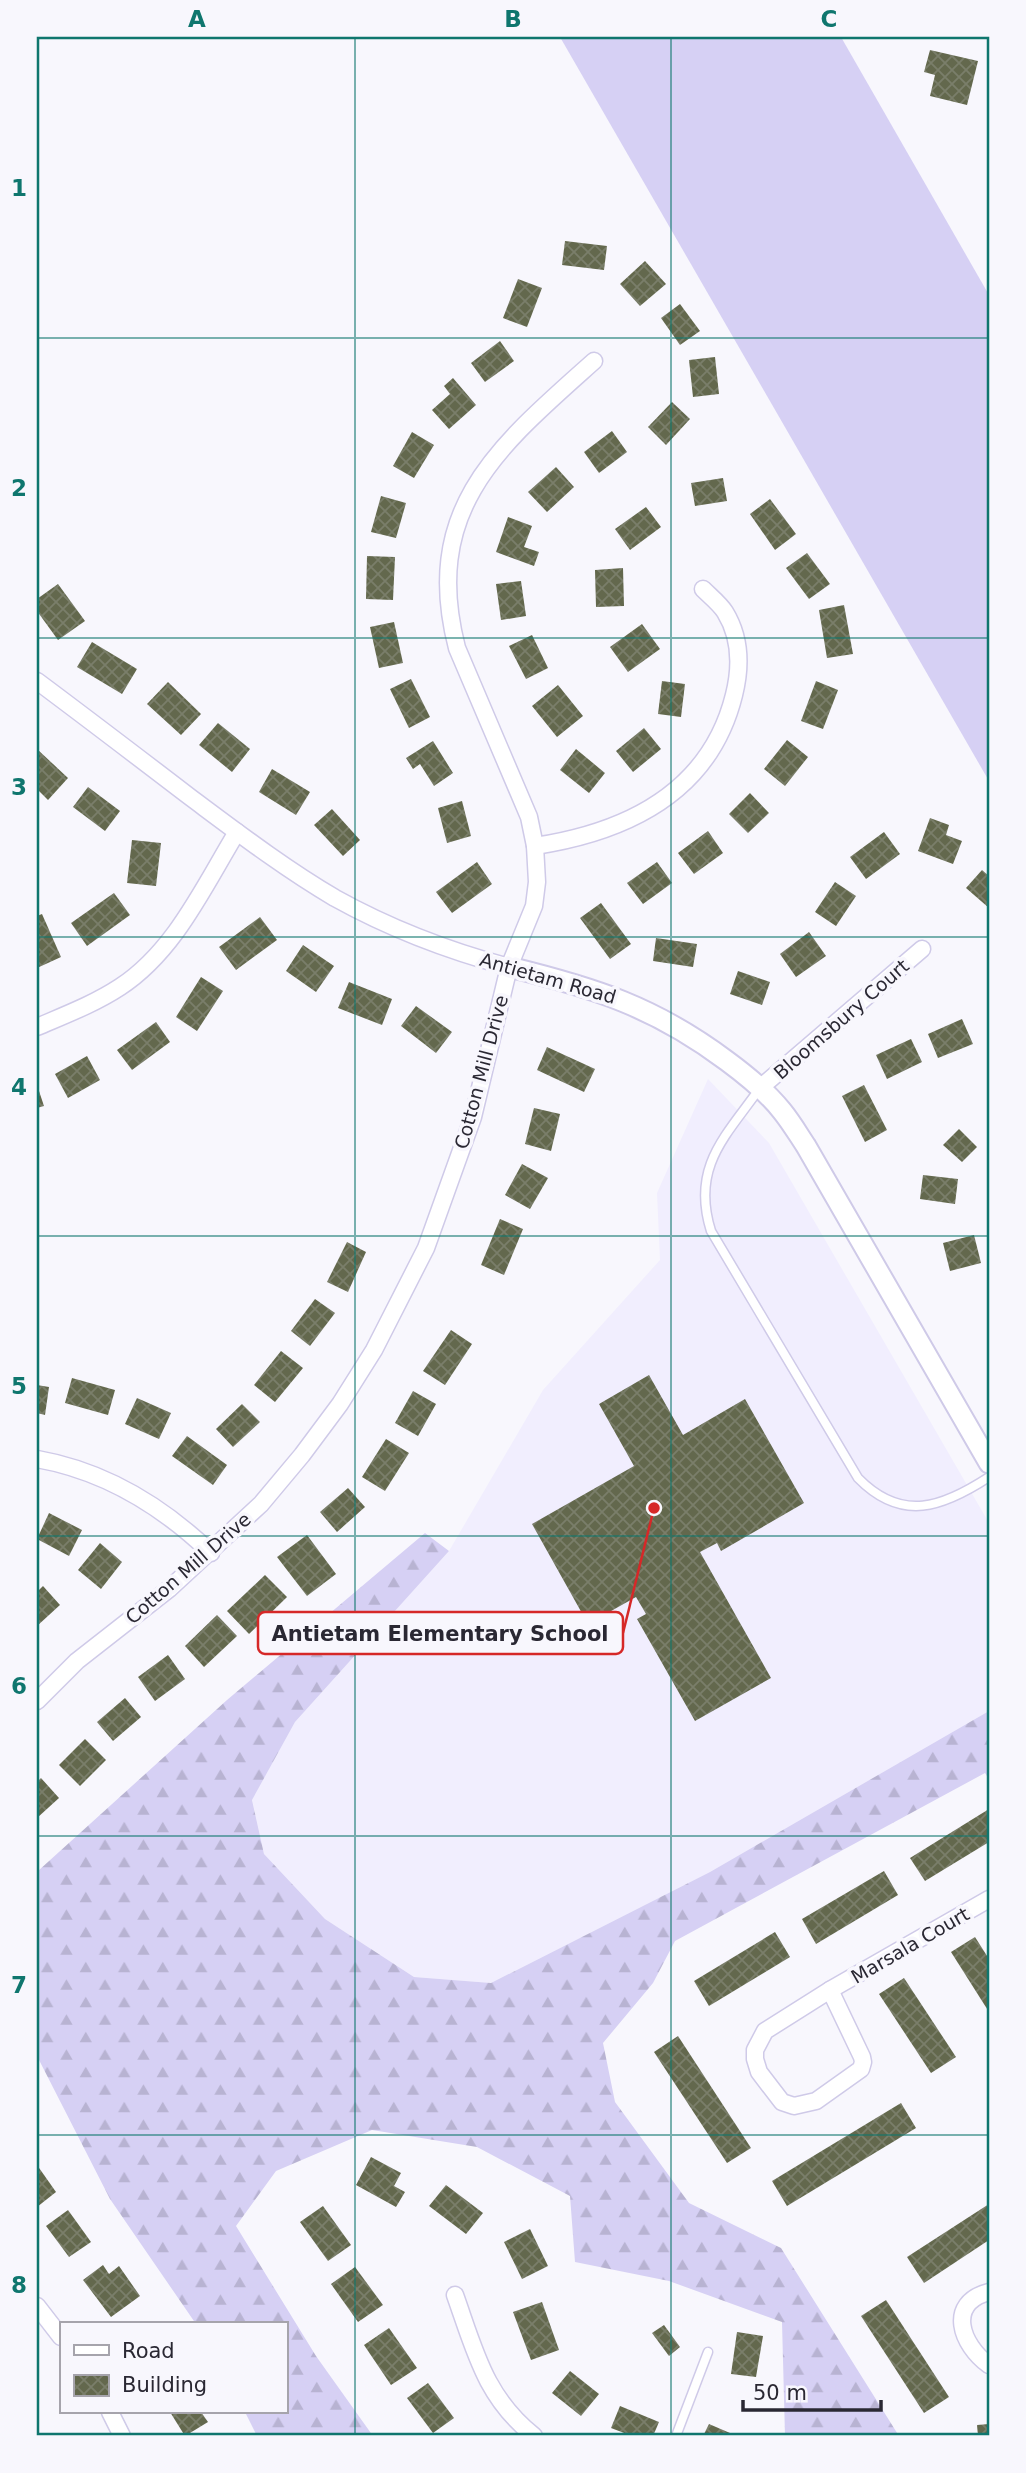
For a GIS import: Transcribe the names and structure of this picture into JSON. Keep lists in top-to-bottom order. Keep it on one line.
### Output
{"streets":{"street":["Antietam Road","Bloomsbury Court","Cotton Mill Drive","Marsala Court"]},"crossings":[["Antietam Road","Bloomsbury Court"],["Antietam Road","Cotton Mill Drive"]],"places":["Antietam Elementary School"],"legend":["Road","Building"],"scale_bar":"50 m","grid":{"columns":["A","B","C"],"rows":["1","2","3","4","5","6","7","8"]}}
